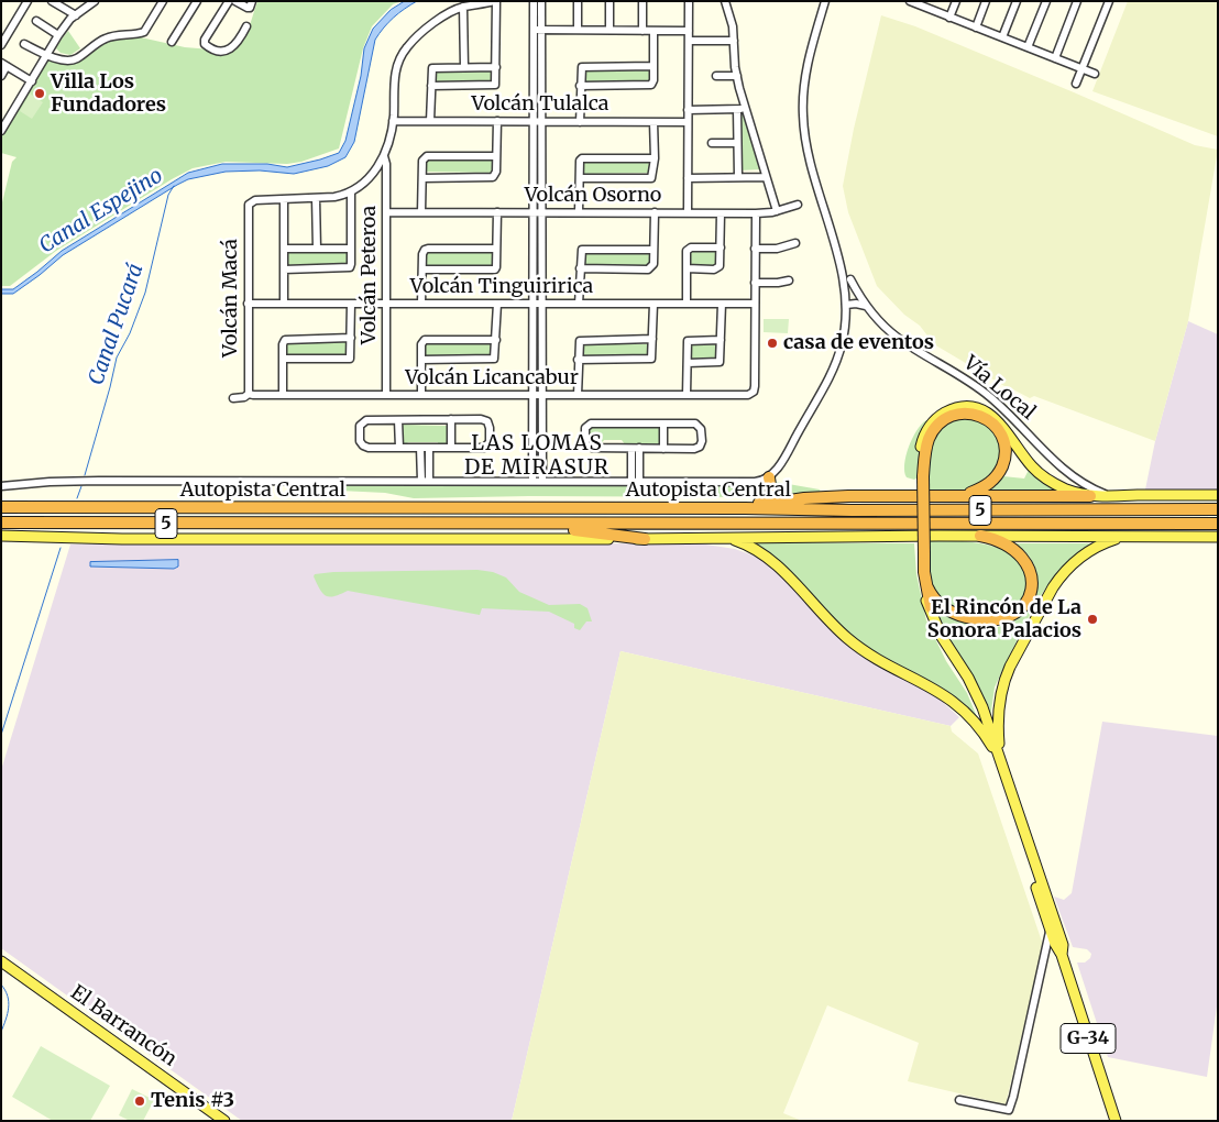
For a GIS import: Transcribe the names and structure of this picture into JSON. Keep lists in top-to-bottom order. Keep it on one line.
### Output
{"streets":{"highway":["Autopista Central","5"],"main road":["El Barrancón","G-34"],"street":["Volcán Tulalca","Volcán Osorno","Volcán Peteroa","Volcán Tinguiririca","Volcán Macá","Volcán Licancabur","Vía Local"]},"crossings":[["Volcán Osorno","Volcán Peteroa"],["Volcán Peteroa","Volcán Tinguiririca"],["Volcán Peteroa","Volcán Licancabur"],["Volcán Tinguiririca","Volcán Macá"],["Volcán Tinguiririca","Volcán Licancabur"],["Volcán Macá","Volcán Licancabur"]],"districts":["LAS LOMAS DE MIRASUR"],"water":["Canal Espejino","Canal Pucará"],"places":["Villa Los Fundadores","casa de eventos","El Rincón de La Sonora Palacios","Tenis #3"]}
